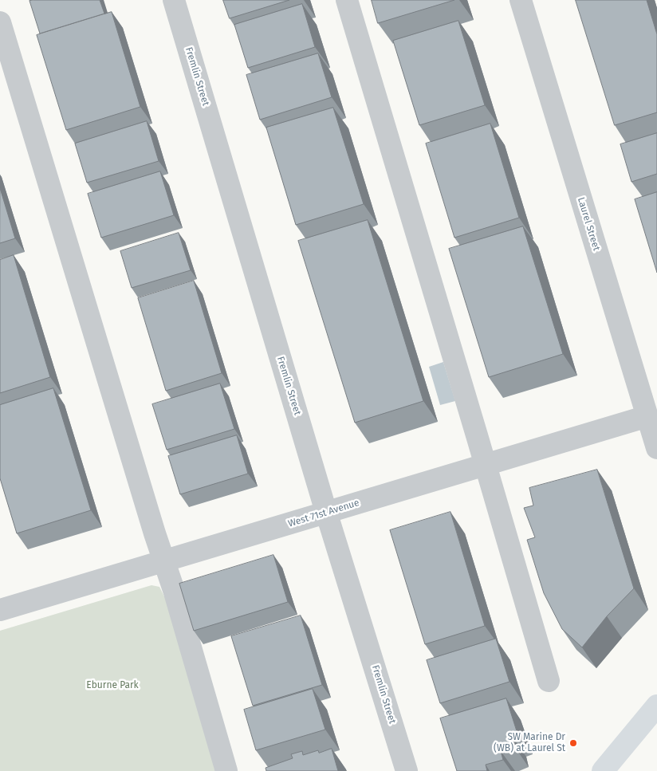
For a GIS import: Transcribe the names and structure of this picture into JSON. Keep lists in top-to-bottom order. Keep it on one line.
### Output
{"streets":{"street":["Fremlin Street","Laurel Street","West 71st Avenue"]},"crossings":[["Fremlin Street","West 71st Avenue"],["Laurel Street","West 71st Avenue"]],"parks":["Eburne Park"],"places":["SW Marine Dr (WB) at Laurel St"]}
